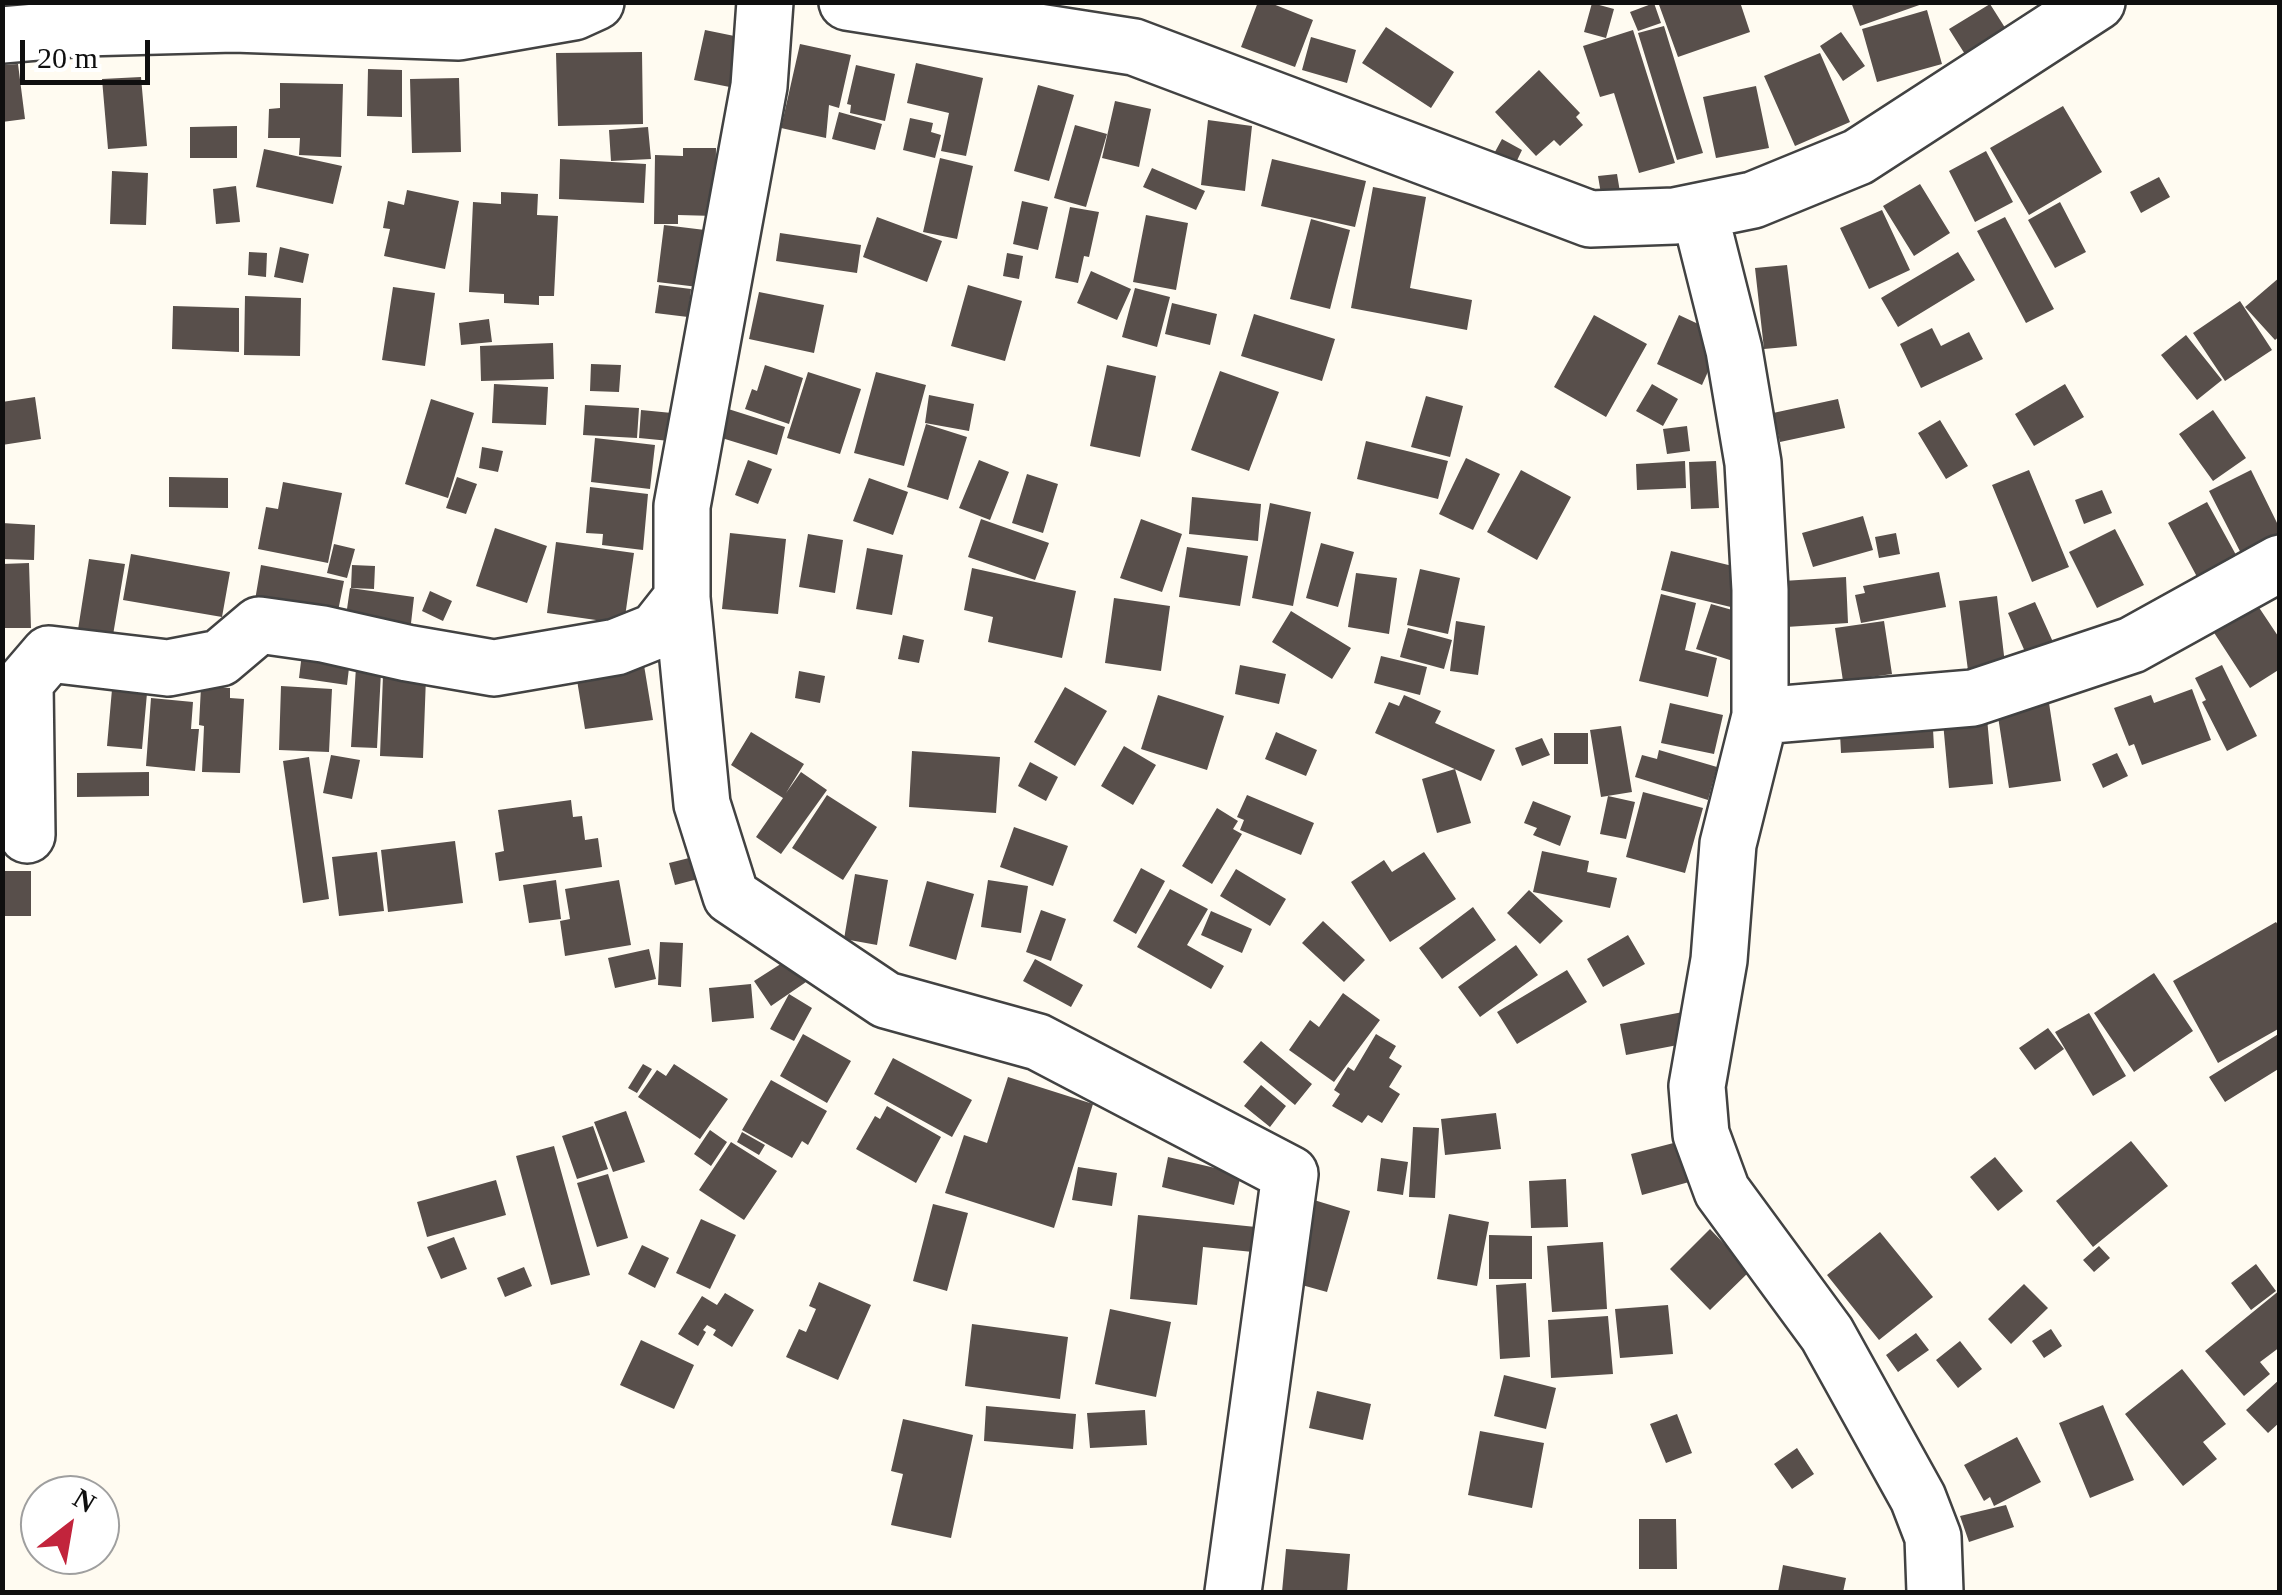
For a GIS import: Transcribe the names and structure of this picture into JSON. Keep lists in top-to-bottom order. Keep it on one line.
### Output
{"scale_bar":"20 m","north":"top right"}
